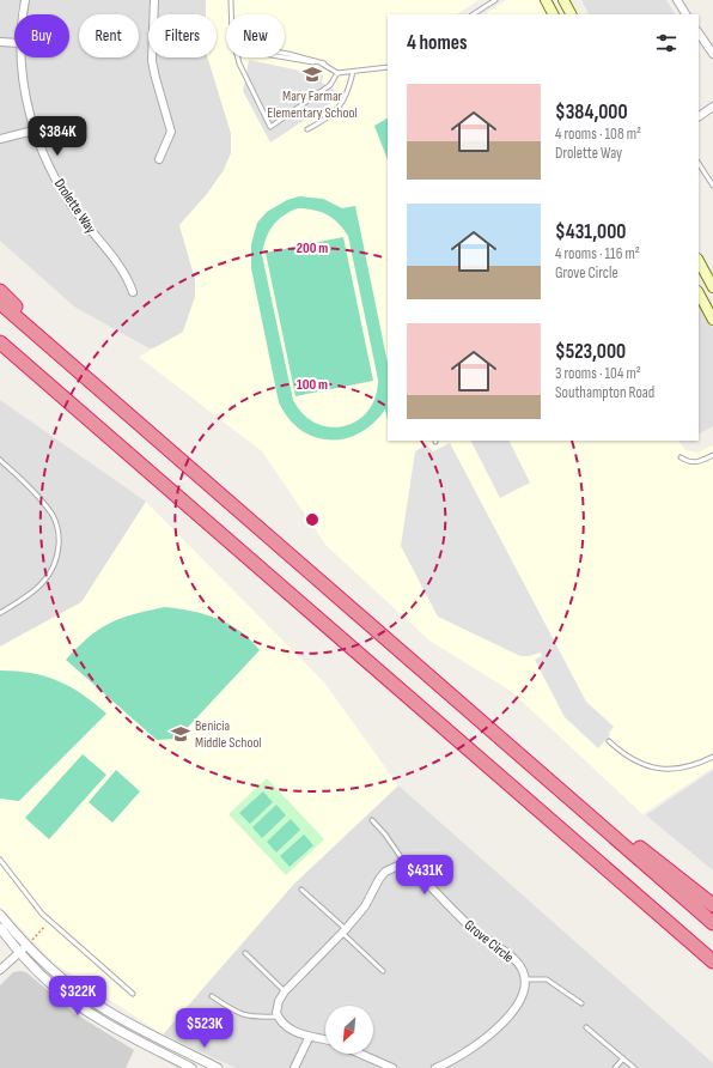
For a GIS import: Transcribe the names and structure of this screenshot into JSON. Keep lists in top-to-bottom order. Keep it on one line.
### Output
{"streets":{"street":["Drolette Way","Grove Circle"]},"places":{"school or university":["Mary Farmar Elementary School","Benicia Middle School"]},"north":"bottom left","page":{"chip":["Buy","Rent","Filters","New"],"heading":"4 homes","list":[{"name":"$384,000","note":"4 rooms · 108 m² · Drolette Way"},{"name":"$431,000","note":"4 rooms · 116 m² · Grove Circle"},{"name":"$523,000","note":"3 rooms · 104 m² · Southampton Road"}],"price":["$384K","$431K","$322K","$523K"]},"rings":["200 m","100 m"]}
